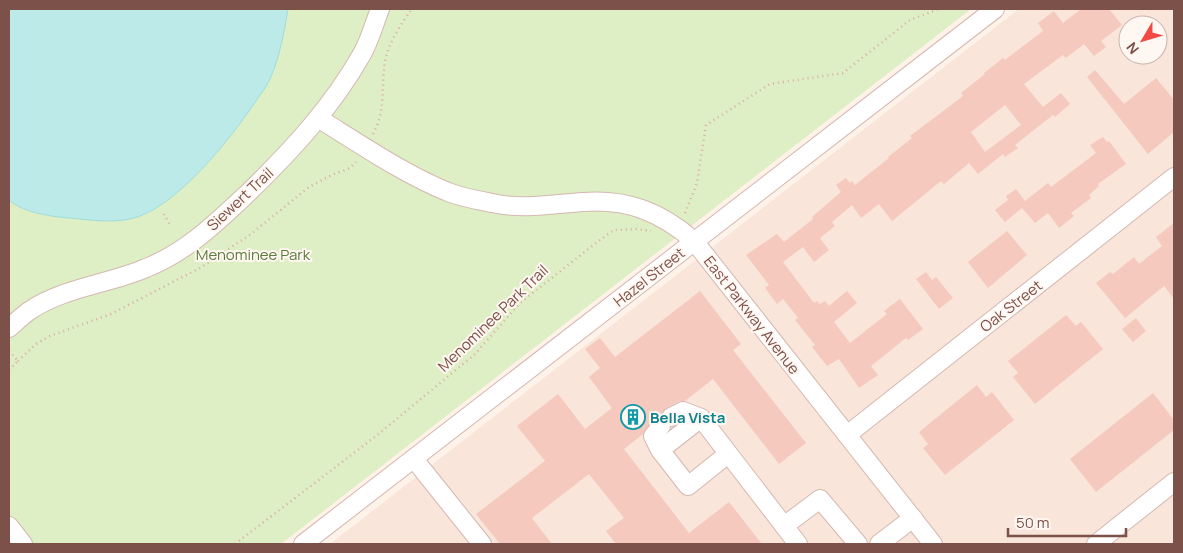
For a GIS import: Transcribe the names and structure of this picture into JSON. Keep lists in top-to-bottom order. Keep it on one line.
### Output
{"streets":{"street":["Siewert Trail","Hazel Street","Oak Street","East Parkway Avenue"],"path":["Menominee Park Trail"]},"crossings":[["Siewert Trail","East Parkway Avenue"],["Hazel Street","East Parkway Avenue"],["Oak Street","East Parkway Avenue"],["East Parkway Avenue","Menominee Park Trail"]],"parks":["Menominee Park"],"places":{"building":["Bella Vista"]},"scale_bar":"50 m","north":"bottom left"}
